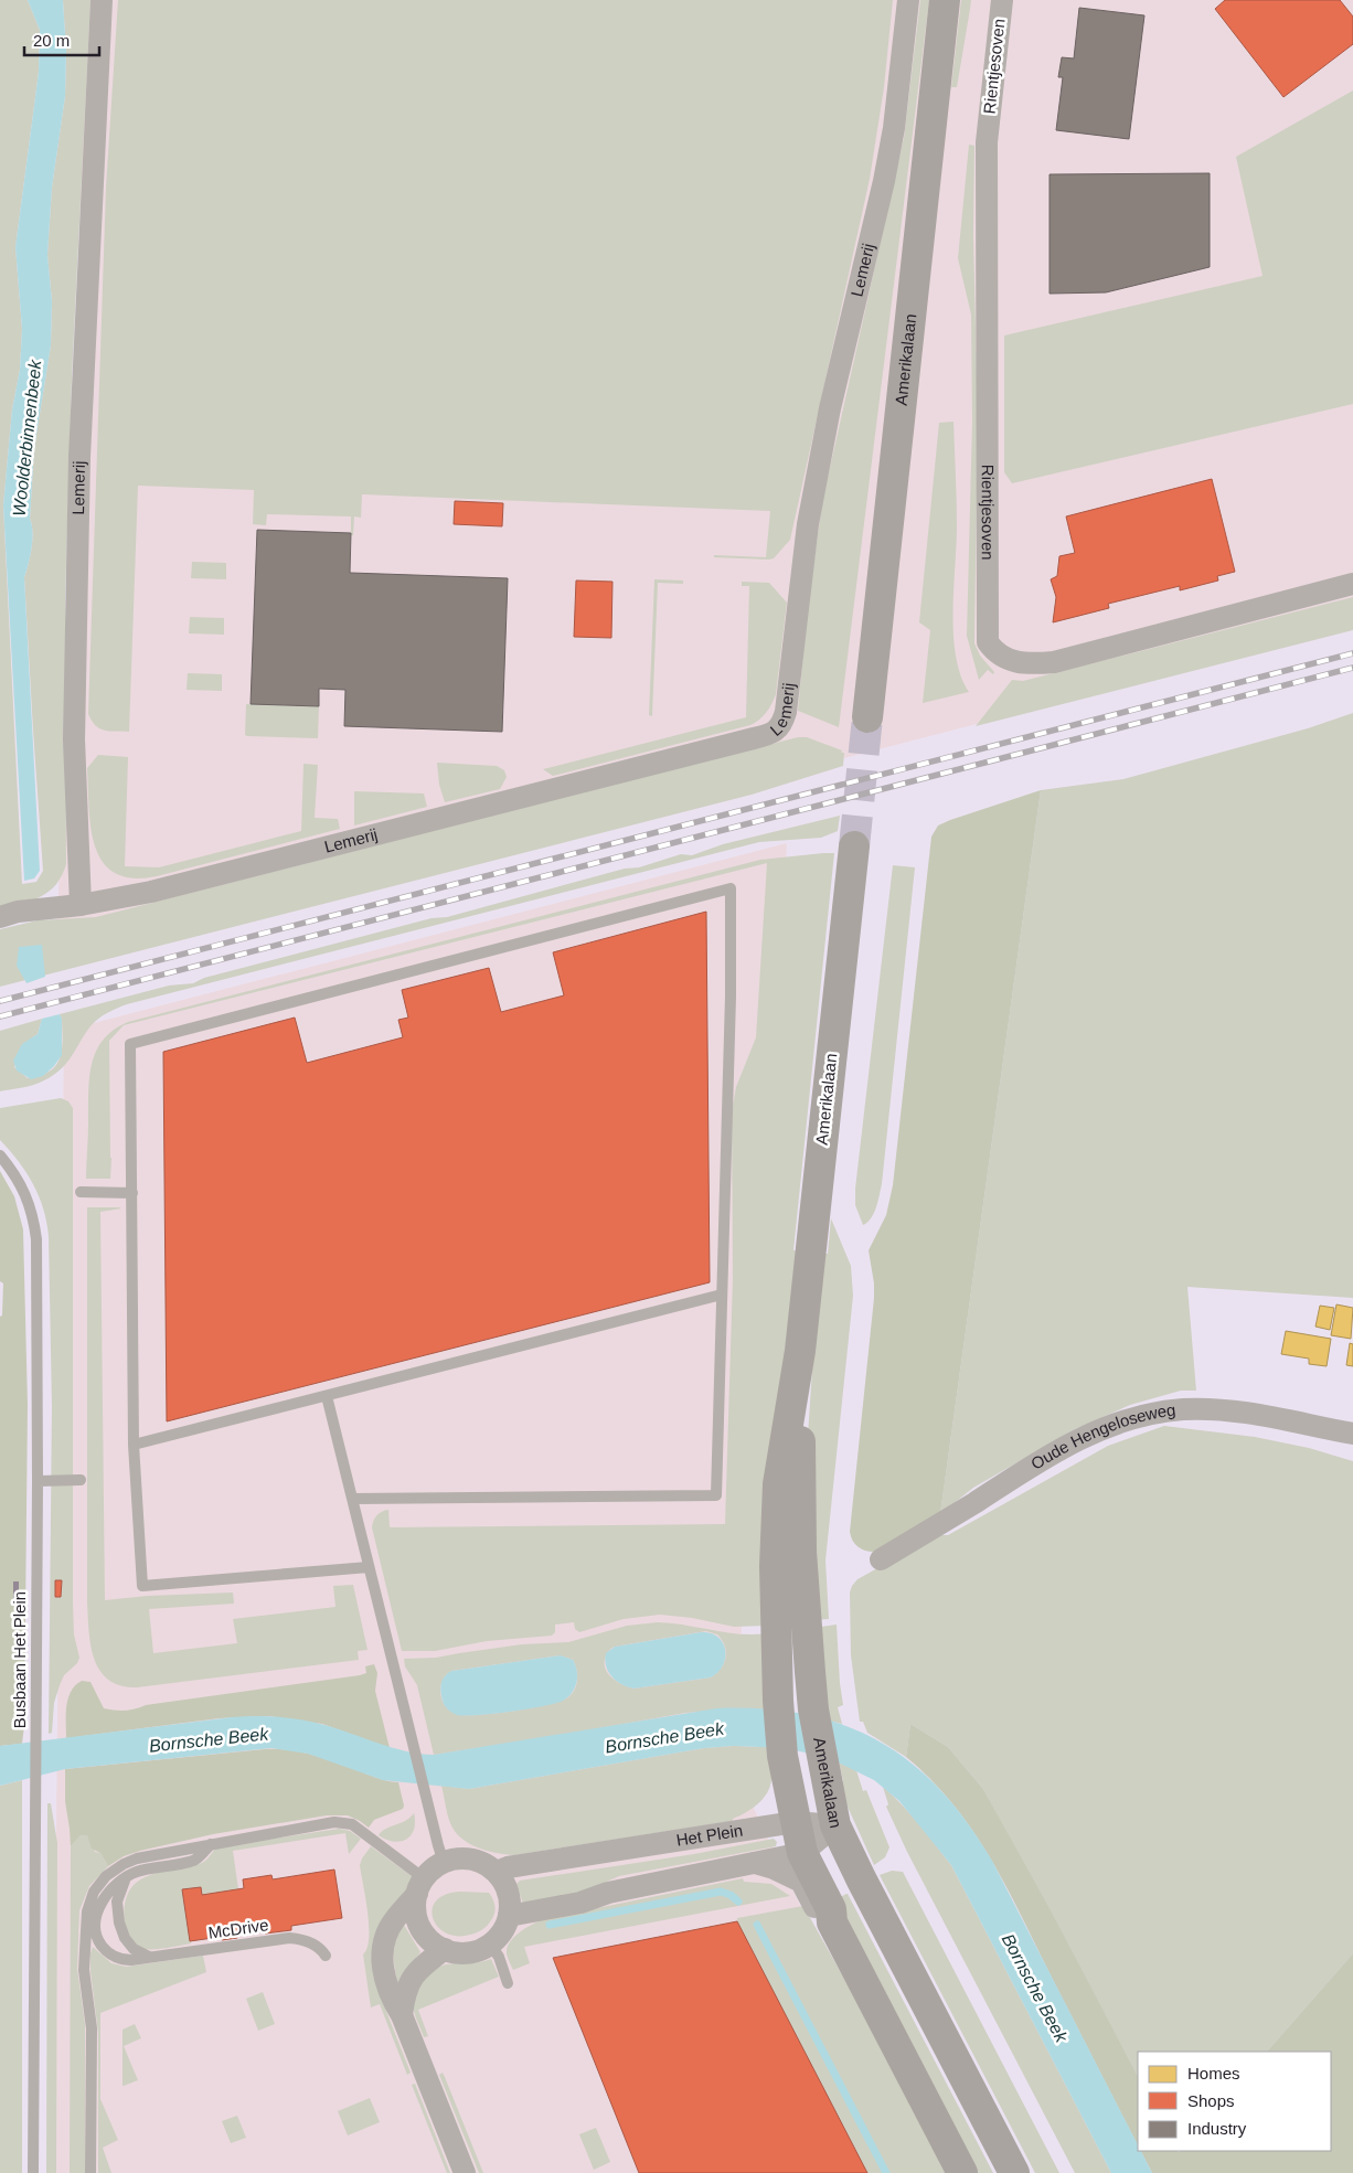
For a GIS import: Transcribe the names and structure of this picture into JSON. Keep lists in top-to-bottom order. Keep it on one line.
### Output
{"streets":{"main road":["Amerikalaan"],"street":["Rientjesoven","Lemerij","Oude Hengeloseweg","Het Plein"],"lane":["Busbaan Het Plein","McDrive"]},"crossings":[["Amerikalaan","Het Plein"]],"water":["Woolderbinnenbeek","Bornsche Beek"],"legend":["Homes","Shops","Industry"],"scale_bar":"20 m"}
